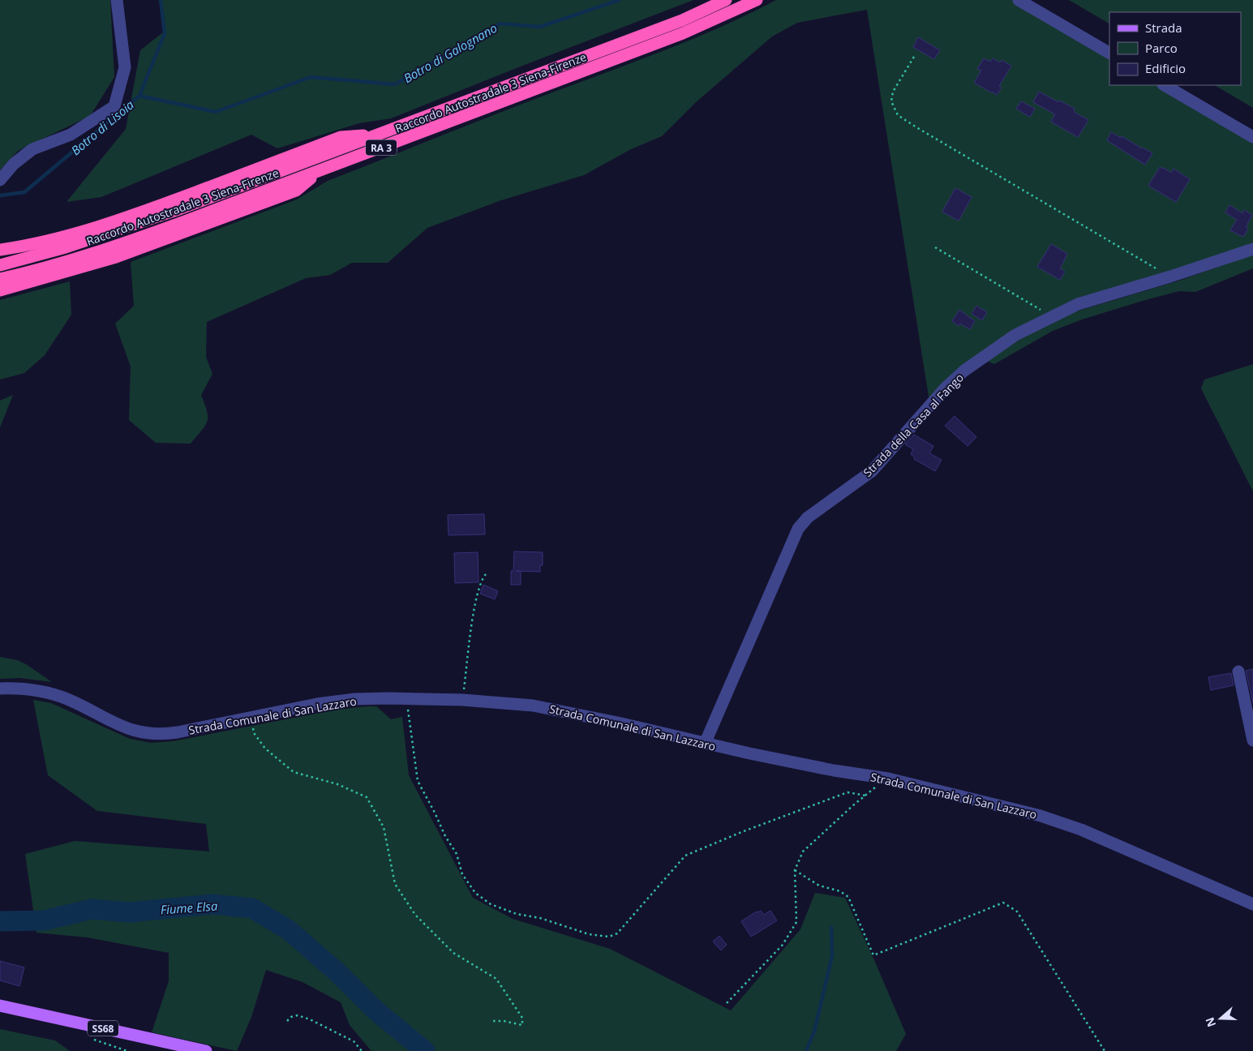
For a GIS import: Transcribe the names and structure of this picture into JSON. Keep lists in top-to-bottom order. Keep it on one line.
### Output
{"streets":{"highway":["Raccordo Autostradale 3 Siena-Firenze","RA 3"],"main road":["SS68"],"street":["Strada della Casa al Fango","Strada Comunale di San Lazzaro"]},"crossings":[["Strada della Casa al Fango","Strada Comunale di San Lazzaro"]],"water":["Botro di Galognano","Botro di Lisoia","Fiume Elsa"],"legend":["Strada","Parco","Edificio"],"north":"left"}
